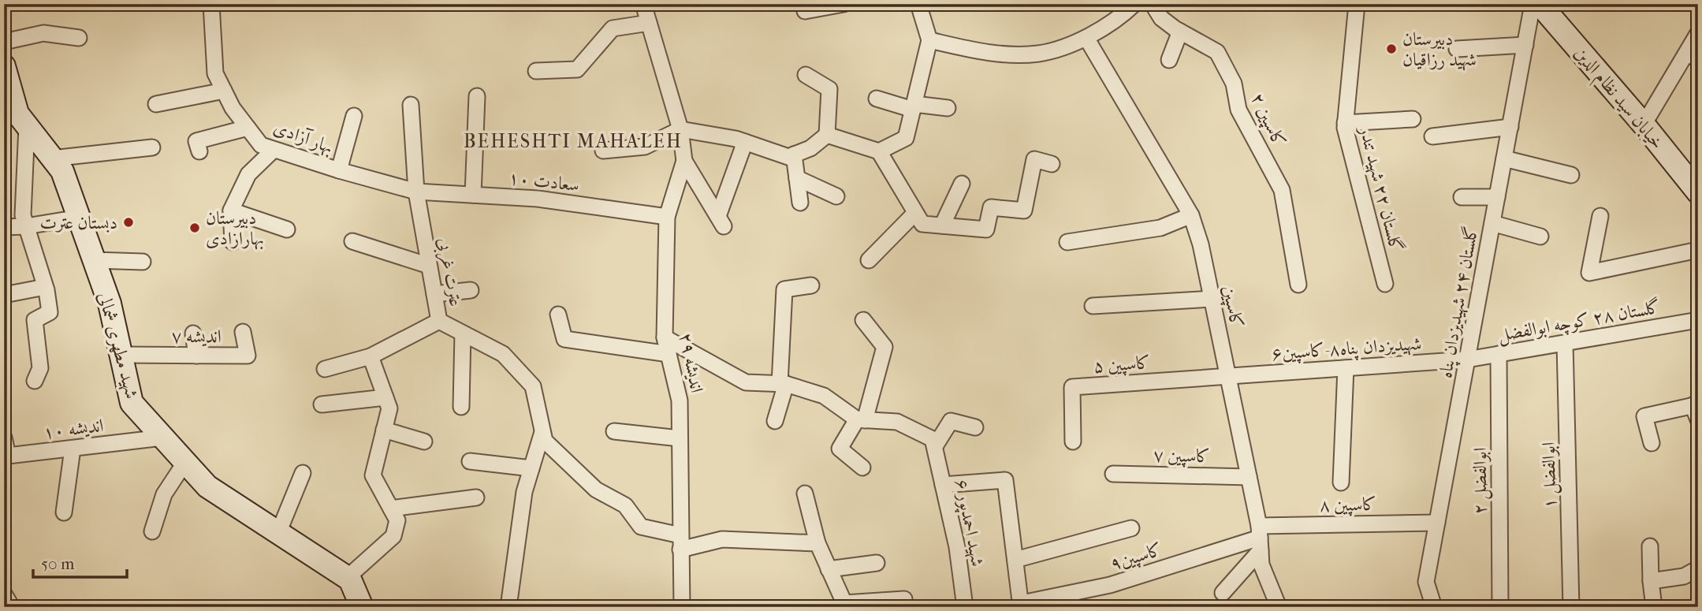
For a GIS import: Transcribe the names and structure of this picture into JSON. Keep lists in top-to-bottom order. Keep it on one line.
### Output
{"streets":{"main road":["خیابان سید نظام الدین","شهید مطهری شمالی"],"street":["کاسپین ۲","بهار آزادی","سعادت ۱۰","گلستان ۲۲ شهید تندر","عترت غربی","گلستان ۲۴ شهیدیزدان پناه","کاسپین","گلستان ۲۸ کوچه ابوالفضل","اندیشه ۷","شهیدیزدان پناه۸-کاسپین۶","اندیشه ۲۹","کاسپین ۵","اندیشه ۱۰","کاسپین ۷","ابوالفضل ۱","ابوالفضل ۲","کاسپین ۸","شهید احمدپور ۶","کاسپین۹"]},"crossings":[["بهار آزادی","سعادت ۱۰"],["بهار آزادی","عترت غربی"],["سعادت ۱۰","عترت غربی"],["سعادت ۱۰","اندیشه ۲۹"],["گلستان ۲۴ شهیدیزدان پناه","گلستان ۲۸ کوچه ابوالفضل"],["گلستان ۲۴ شهیدیزدان پناه","شهیدیزدان پناه۸-کاسپین۶"],["گلستان ۲۴ شهیدیزدان پناه","کاسپین ۸"],["کاسپین","شهیدیزدان پناه۸-کاسپین۶"],["کاسپین","کاسپین ۵"],["کاسپین","کاسپین ۷"],["کاسپین","کاسپین ۸"],["کاسپین","کاسپین۹"],["گلستان ۲۸ کوچه ابوالفضل","شهیدیزدان پناه۸-کاسپین۶"],["گلستان ۲۸ کوچه ابوالفضل","ابوالفضل ۱"],["گلستان ۲۸ کوچه ابوالفضل","ابوالفضل ۲"],["اندیشه ۷","شهید مطهری شمالی"],["شهید مطهری شمالی","اندیشه ۱۰"],["شهیدیزدان پناه۸-کاسپین۶","کاسپین ۵"],["کاسپین ۸","کاسپین۹"]],"districts":["BEHESHTI MAHALEH"],"places":["دبیرستان شهید رزاقیان","دبستان عترت","دبیرستان بهارازادی"],"scale_bar":"50 m"}
